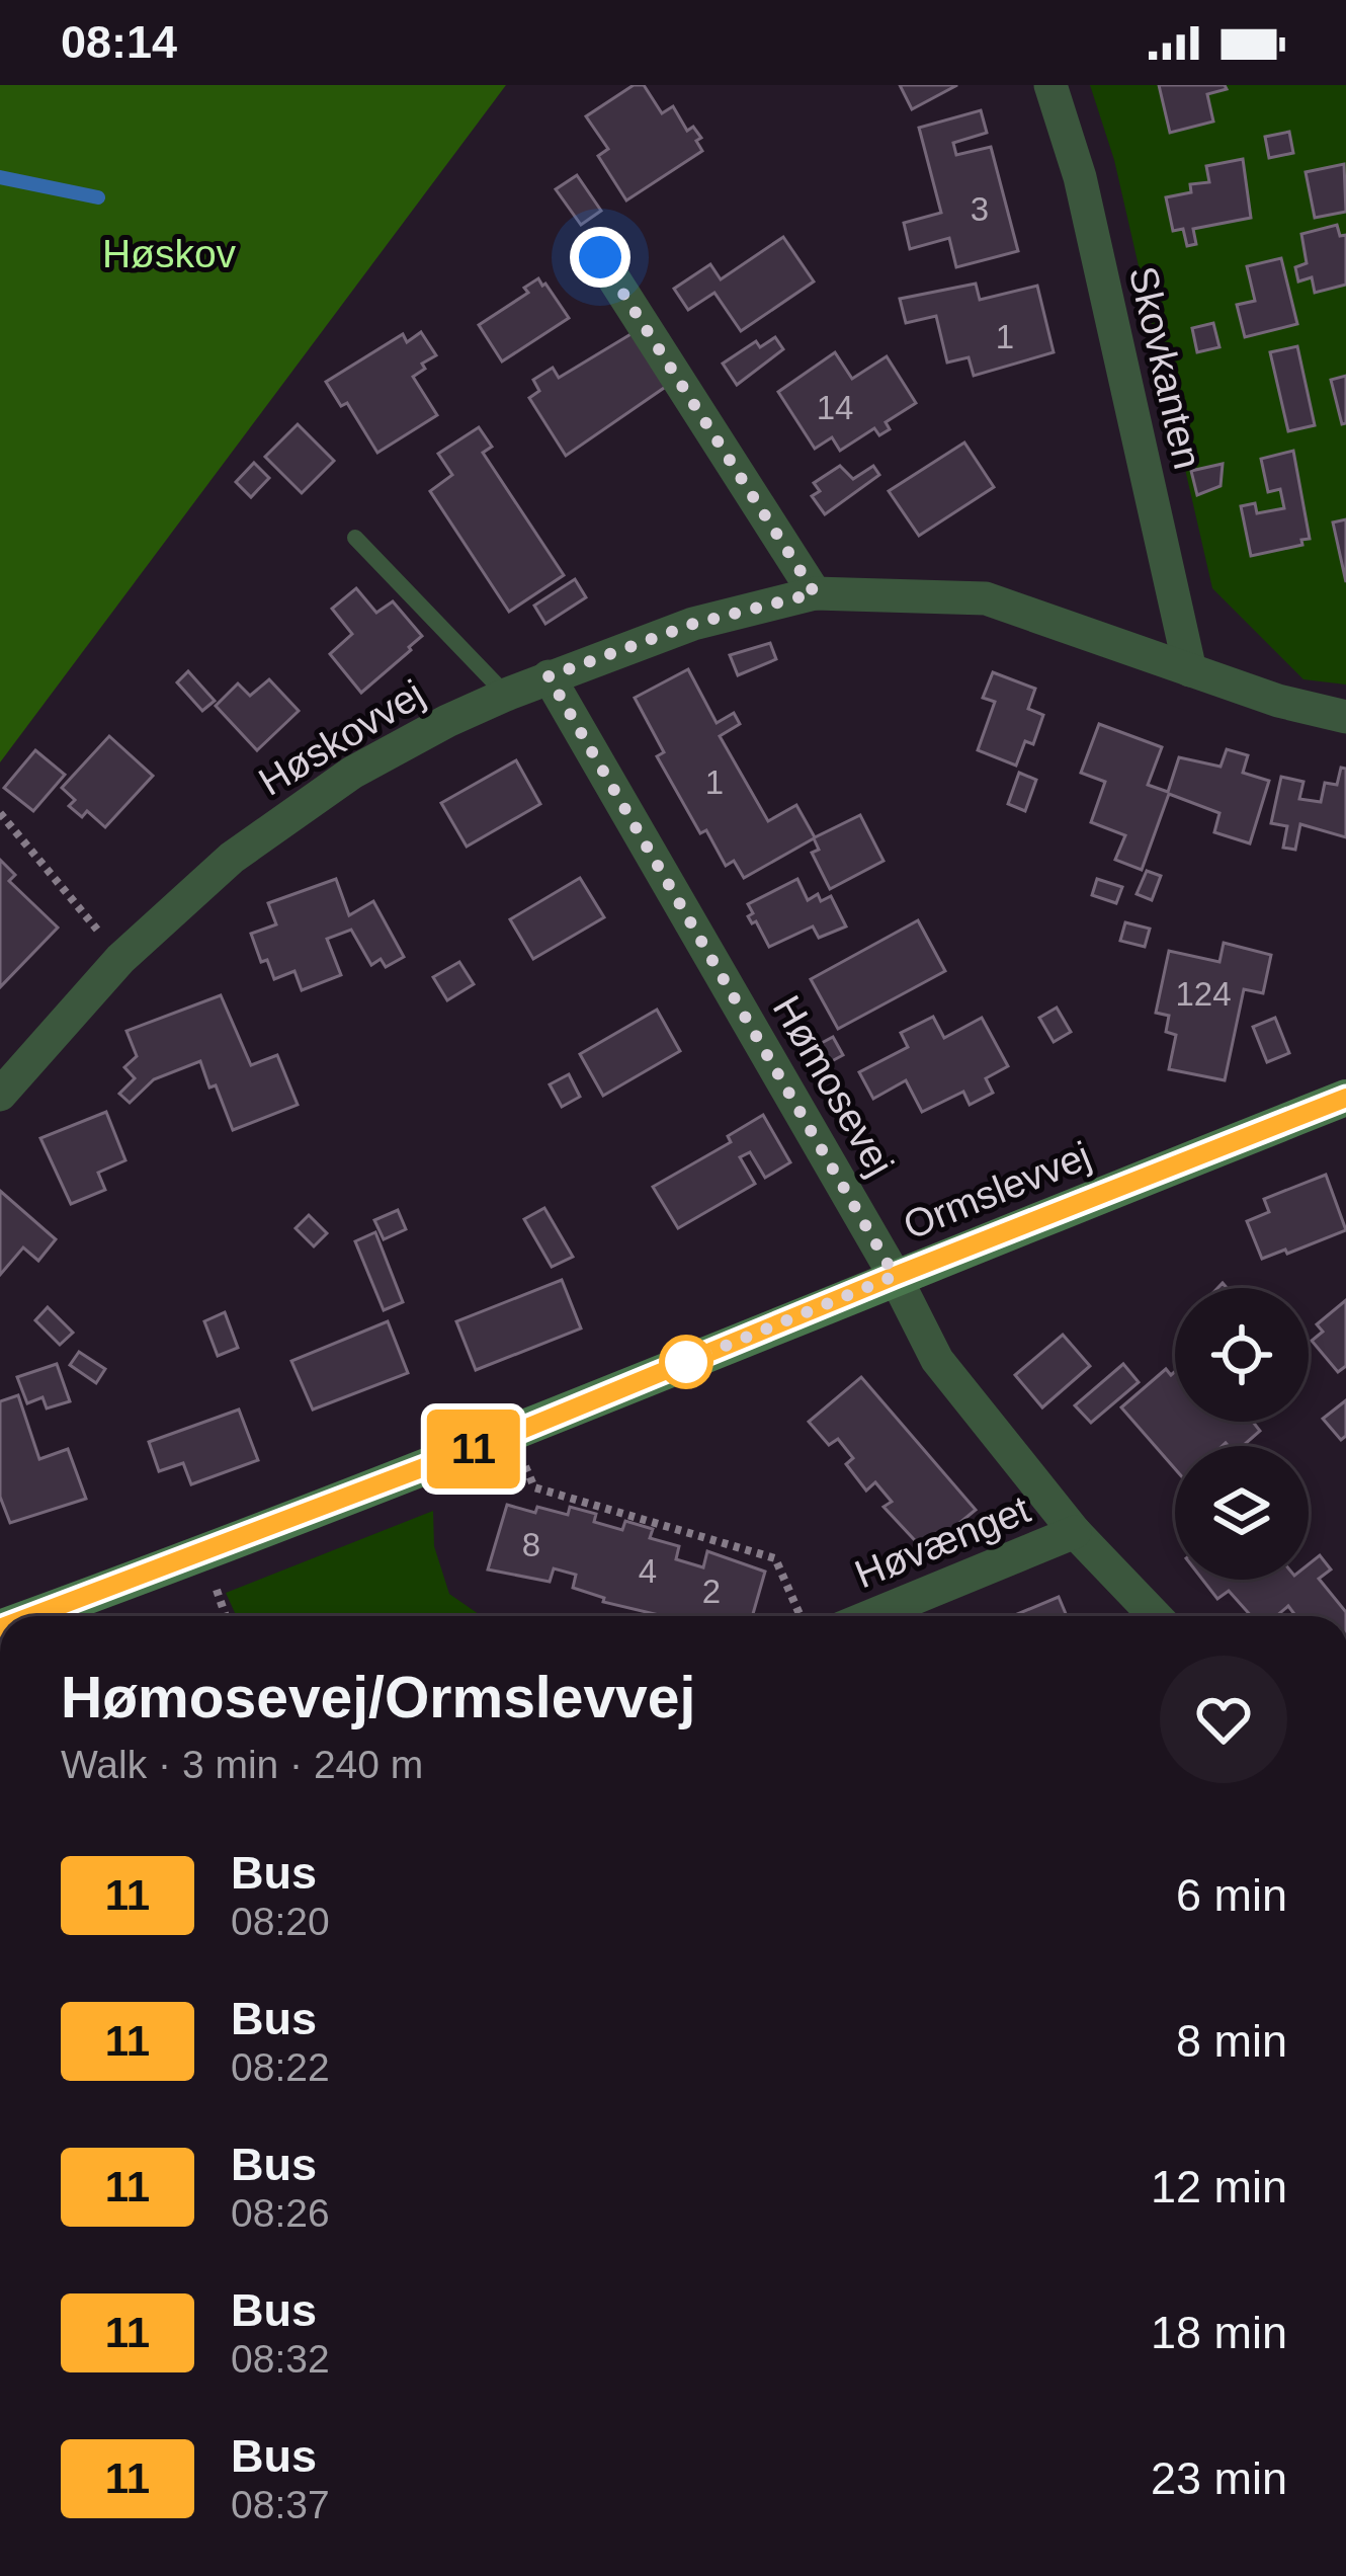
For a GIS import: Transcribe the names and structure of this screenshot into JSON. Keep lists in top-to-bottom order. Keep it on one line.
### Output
{"streets":{"street":["Skovkanten","Høskovvej","Hømosevej","Ormslevvej","Høvænget"]},"crossings":[["Skovkanten","Høskovvej"],["Høskovvej","Hømosevej"],["Hømosevej","Ormslevvej"],["Hømosevej","Høvænget"]],"parks":["Høskov"],"lines":["bus line 11"],"house_numbers":["3","1","14","1","124","8","4","2"],"page":{"status":"08:14","on_map":"11","heading":["Hømosevej/Ormslevvej","Walk · 3 min · 240 m"],"list":[{"mark":"11","name":"Bus","note":"08:20","value":"6 min"},{"mark":"11","name":"Bus","note":"08:22","value":"8 min"},{"mark":"11","name":"Bus","note":"08:26","value":"12 min"},{"mark":"11","name":"Bus","note":"08:32","value":"18 min"},{"mark":"11","name":"Bus","note":"08:37","value":"23 min"}]}}
